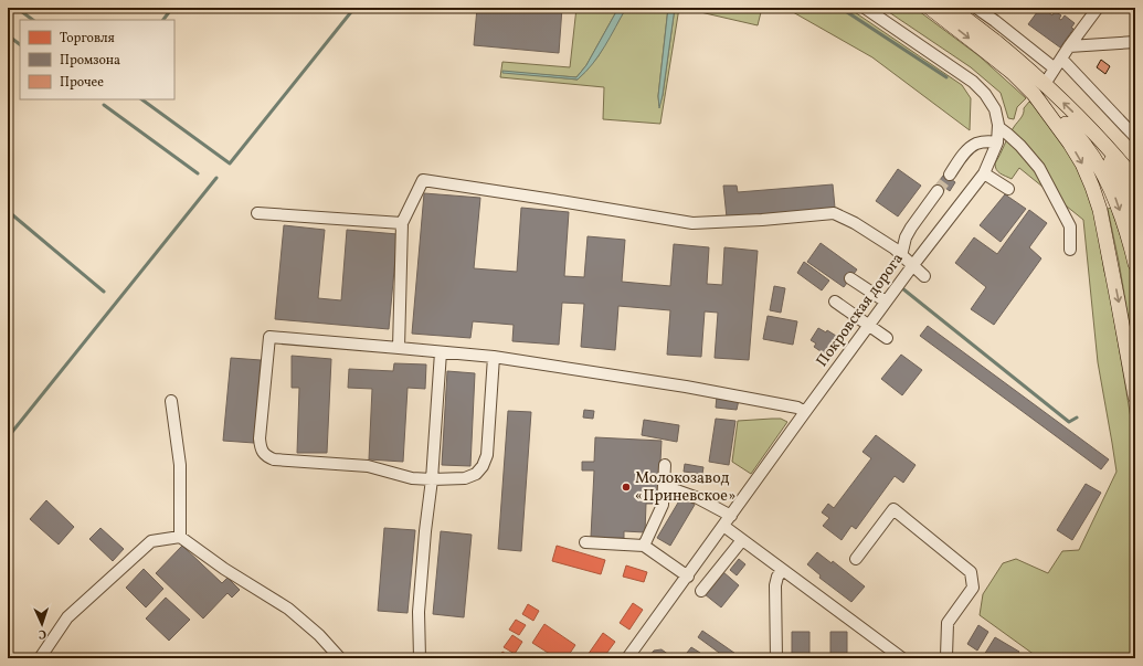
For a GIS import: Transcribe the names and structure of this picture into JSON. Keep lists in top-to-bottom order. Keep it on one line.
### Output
{"streets":{"street":["Покровская дорога"]},"places":["Молокозавод «Приневское»"],"legend":["Торговля","Промзона","Прочее"],"north":"bottom"}
